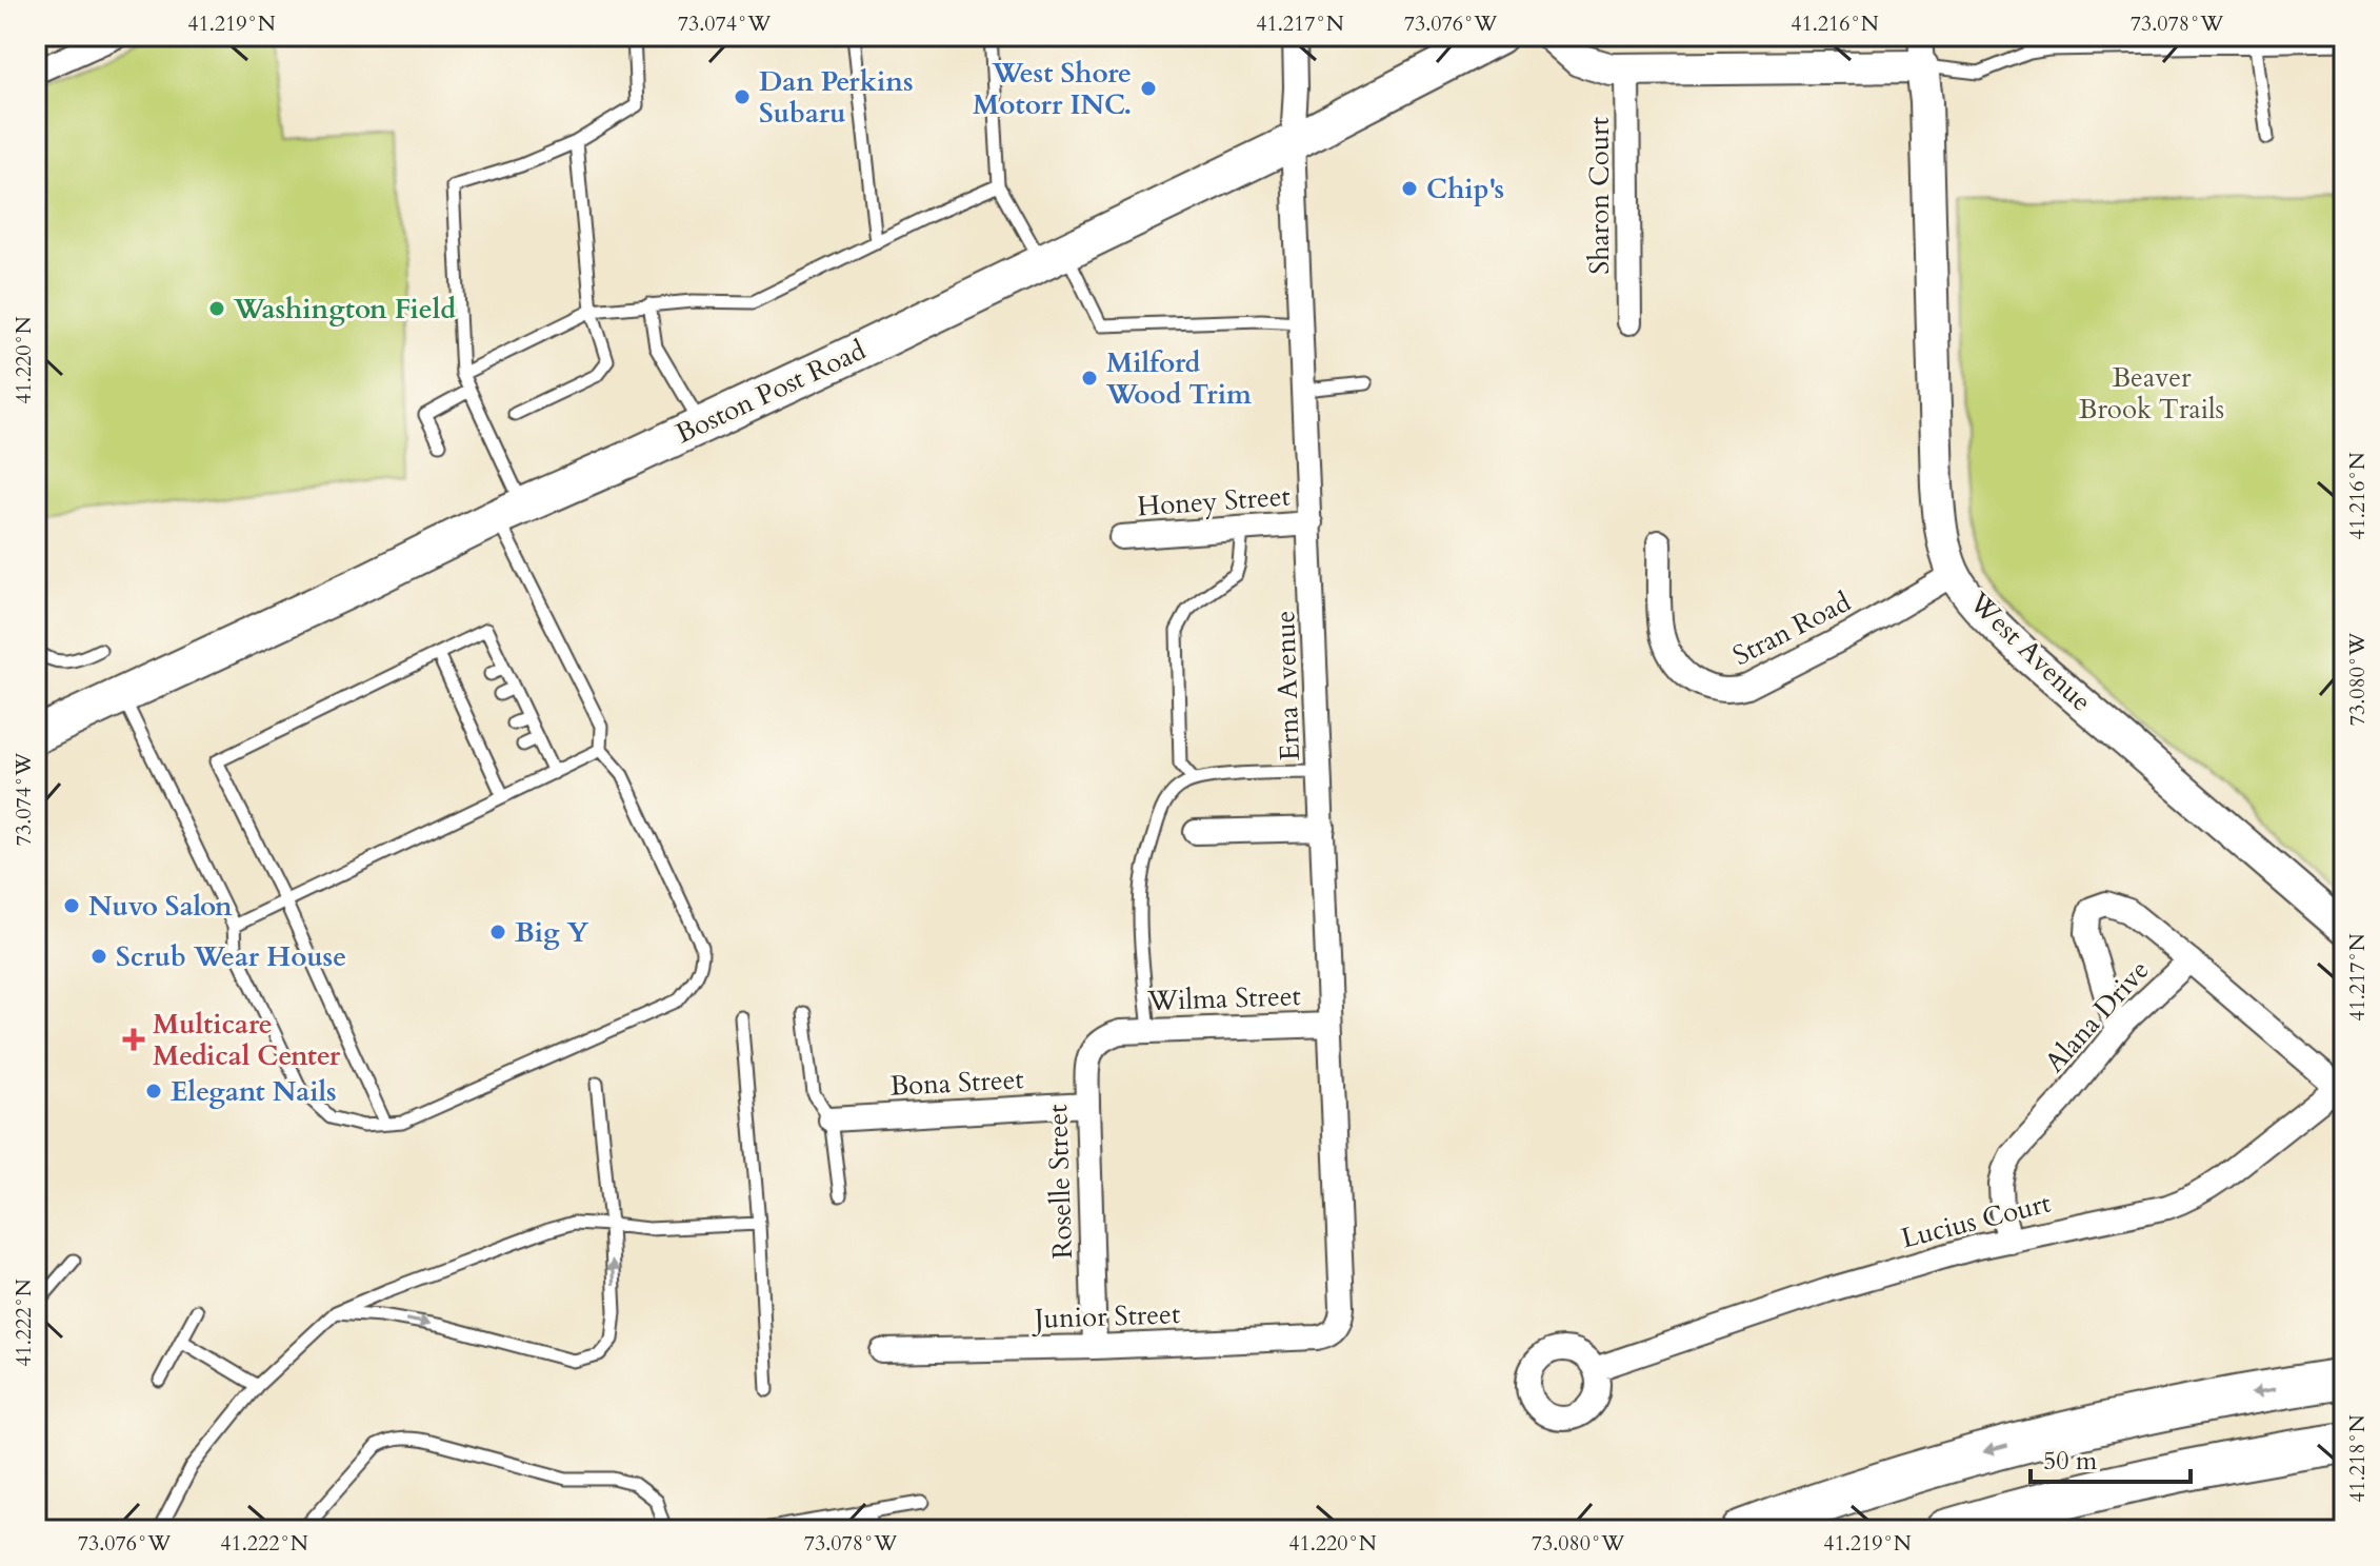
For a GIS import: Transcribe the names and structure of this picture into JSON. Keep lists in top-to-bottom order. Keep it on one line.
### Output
{"streets":{"main road":["Boston Post Road"],"street":["Sharon Court","Honey Street","Stran Road","West Avenue","Erna Avenue","Wilma Street","Alana Drive","Bona Street","Roselle Street","Lucius Court","Junior Street"]},"crossings":[["Boston Post Road","Erna Avenue"],["Honey Street","Erna Avenue"],["Stran Road","West Avenue"],["Erna Avenue","Wilma Street"],["Erna Avenue","Junior Street"],["Wilma Street","Roselle Street"],["Alana Drive","Lucius Court"],["Bona Street","Roselle Street"],["Roselle Street","Junior Street"]],"parks":["Beaver Brook Trails"],"places":{"other":["West Shore Motorr INC.","Dan Perkins Subaru","Chip's","Washington Field","Milford Wood Trim","Nuvo Salon","Big Y","Scrub Wear House","Elegant Nails"],"health":["Multicare Medical Center"]},"scale_bar":"50 m","coordinates":["41.219°N","73.074°W","41.217°N","73.076°W","41.216°N","73.078°W","41.220°N","73.080°W","41.222°N","41.218°N"]}
